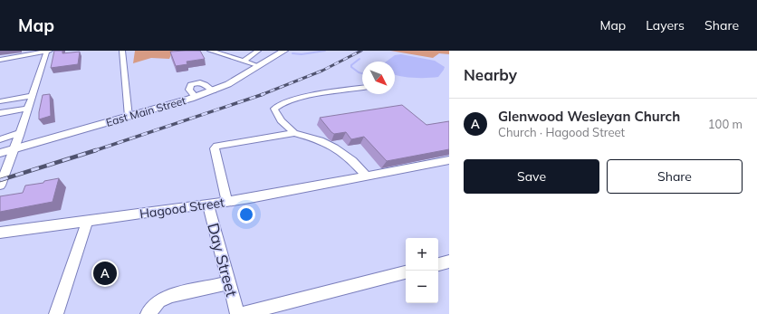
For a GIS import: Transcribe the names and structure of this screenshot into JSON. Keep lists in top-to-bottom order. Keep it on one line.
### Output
{"streets":{"main road":["East Main Street"],"street":["Hagood Street","Day Street"]},"crossings":[["Hagood Street","Day Street"]],"north":"bottom right","page":{"header":"Map","nav":["Map","Layers","Share"],"heading":"Nearby","list":[{"mark":"A","name":"Glenwood Wesleyan Church","note":"Church · Hagood Street","value":"100 m"}],"buttons":["Save","Share"],"map_buttons":["+","−"],"pins":"A"}}
